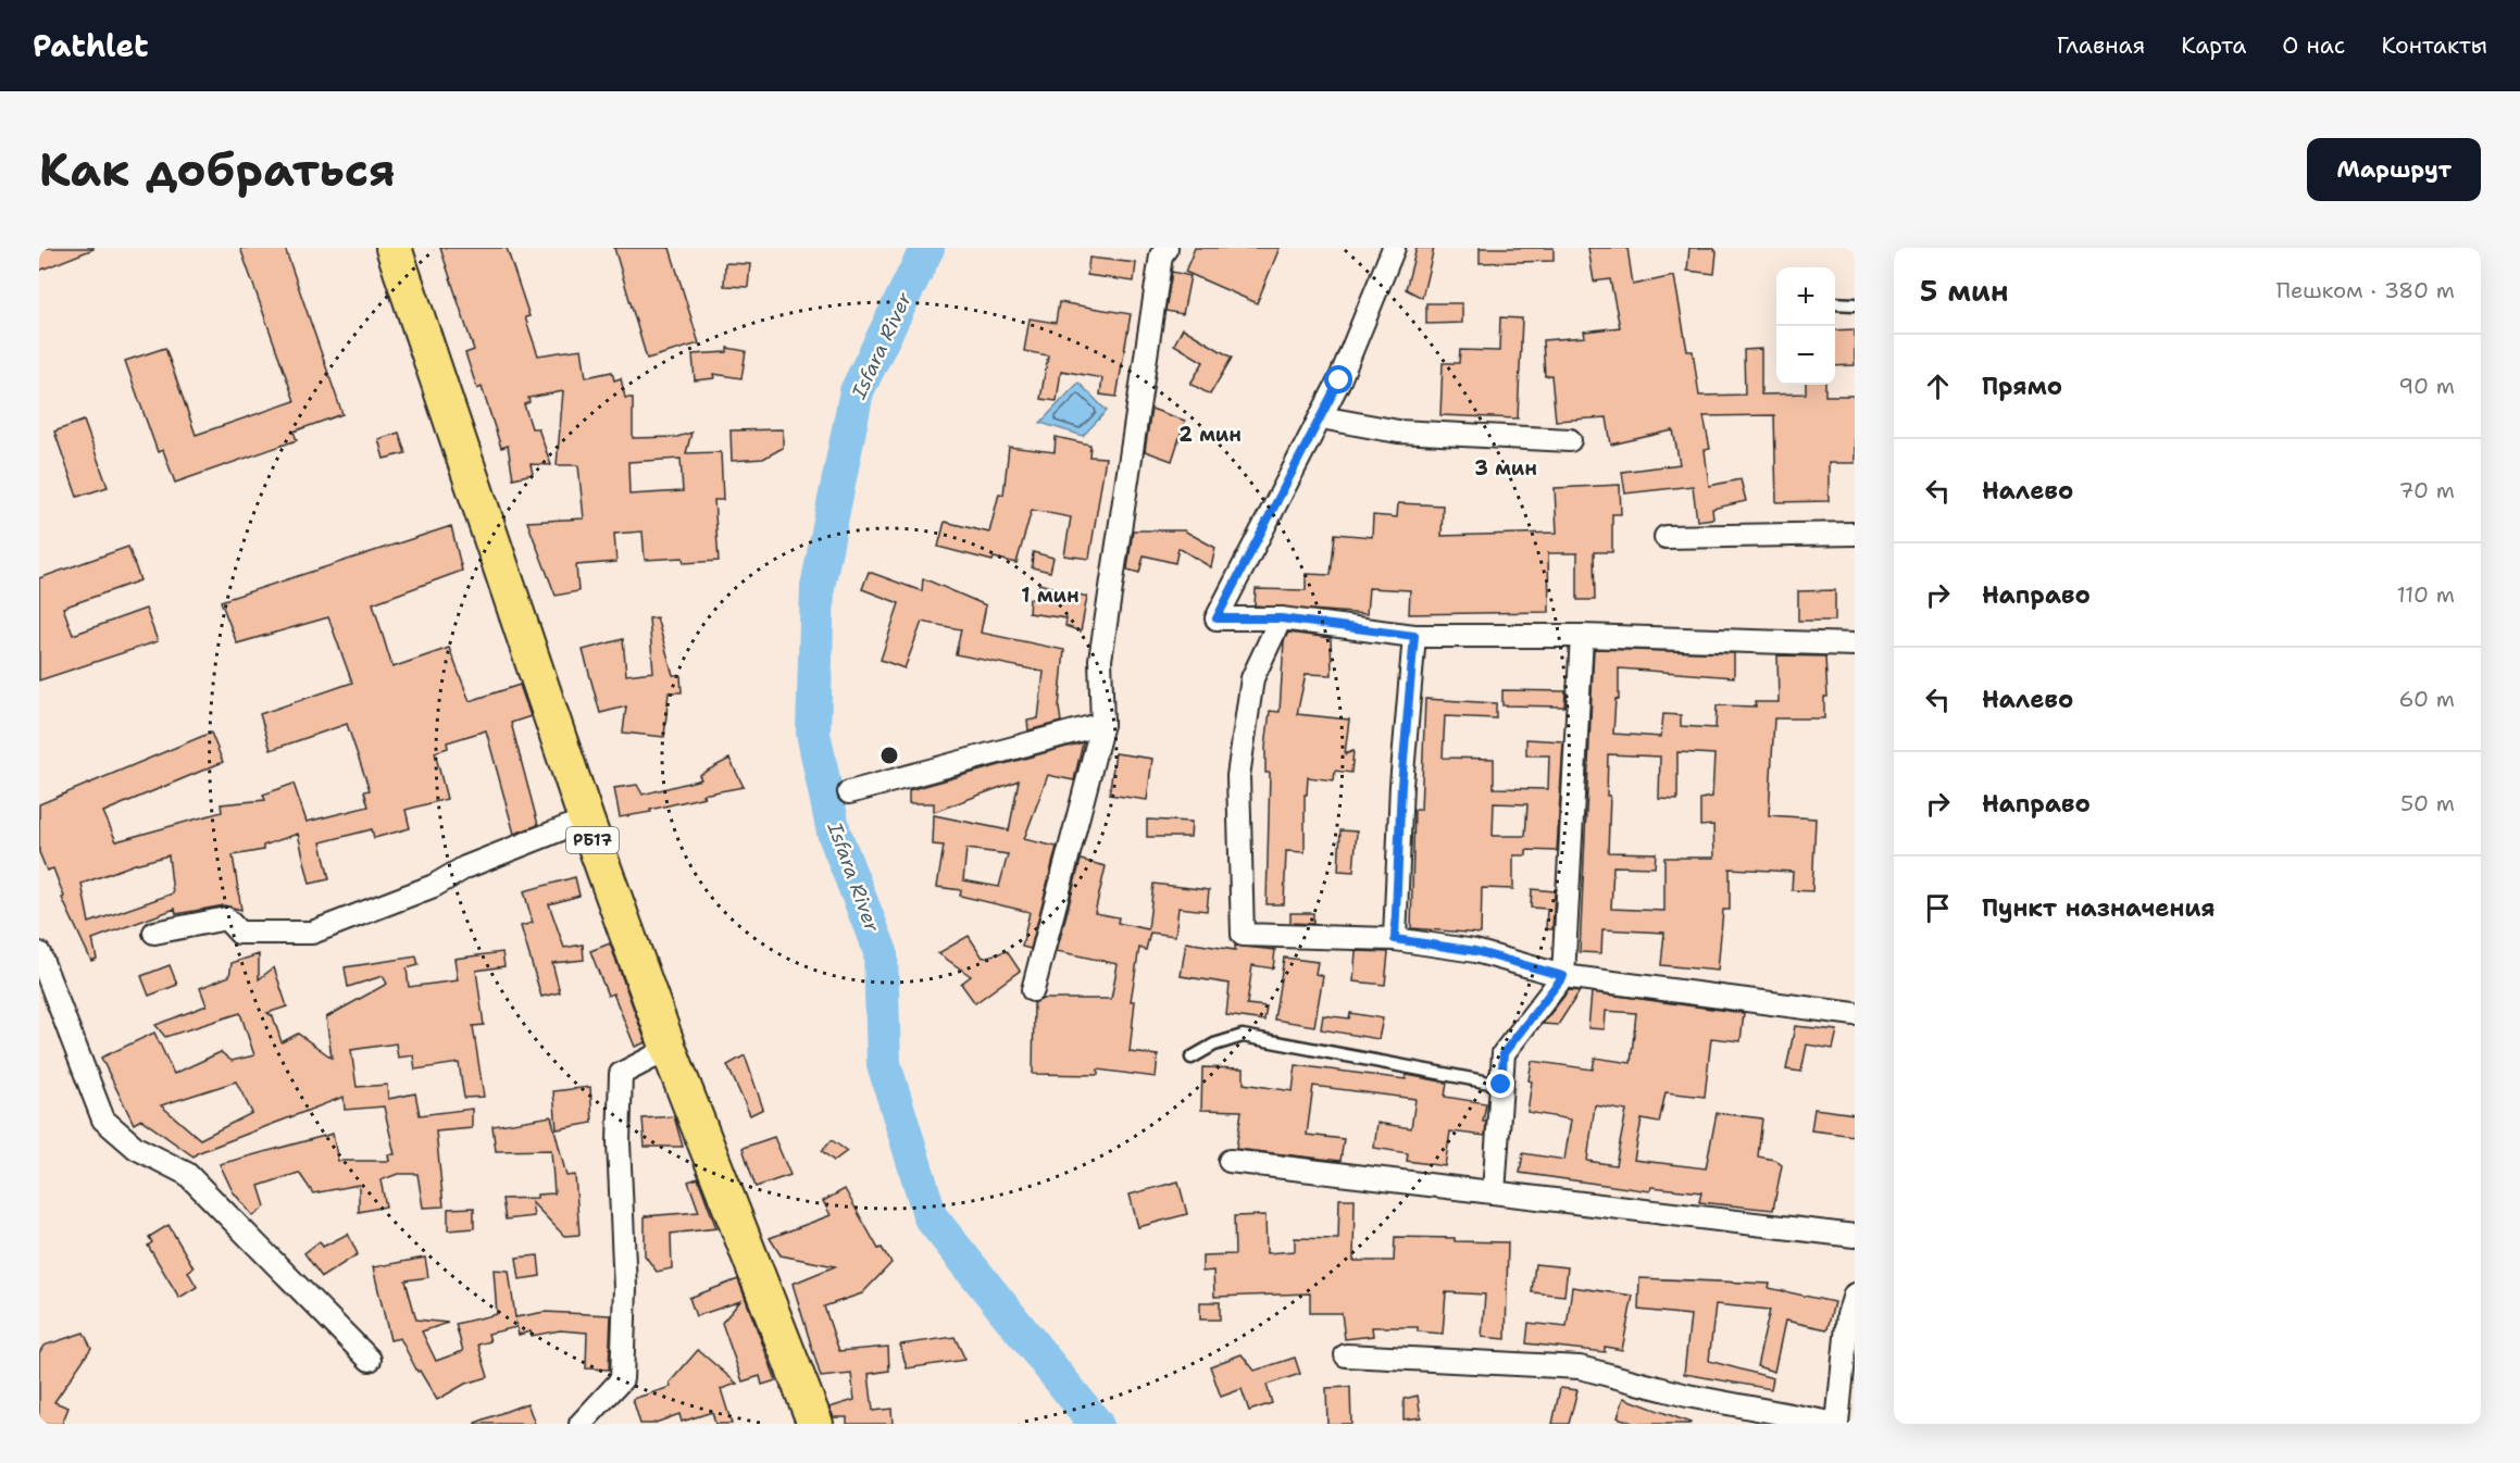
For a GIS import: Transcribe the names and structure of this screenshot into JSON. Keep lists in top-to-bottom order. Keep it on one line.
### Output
{"streets":{"main road":["РБ17"]},"water":["Isfara River"],"page":{"header":"Pathlet","nav":["Главная","Карта","О нас","Контакты"],"buttons":"Маршрут","title":"Как добраться","heading":["5 мин","Пешком · 380 m"],"map_buttons":["+","−"],"list":[["Прямо","90 m"],["Налево","70 m"],["Направо","110 m"],["Налево","60 m"],["Направо","50 m"],"Пункт назначения"]},"rings":["2 мин","3 мин","1 мин"]}
